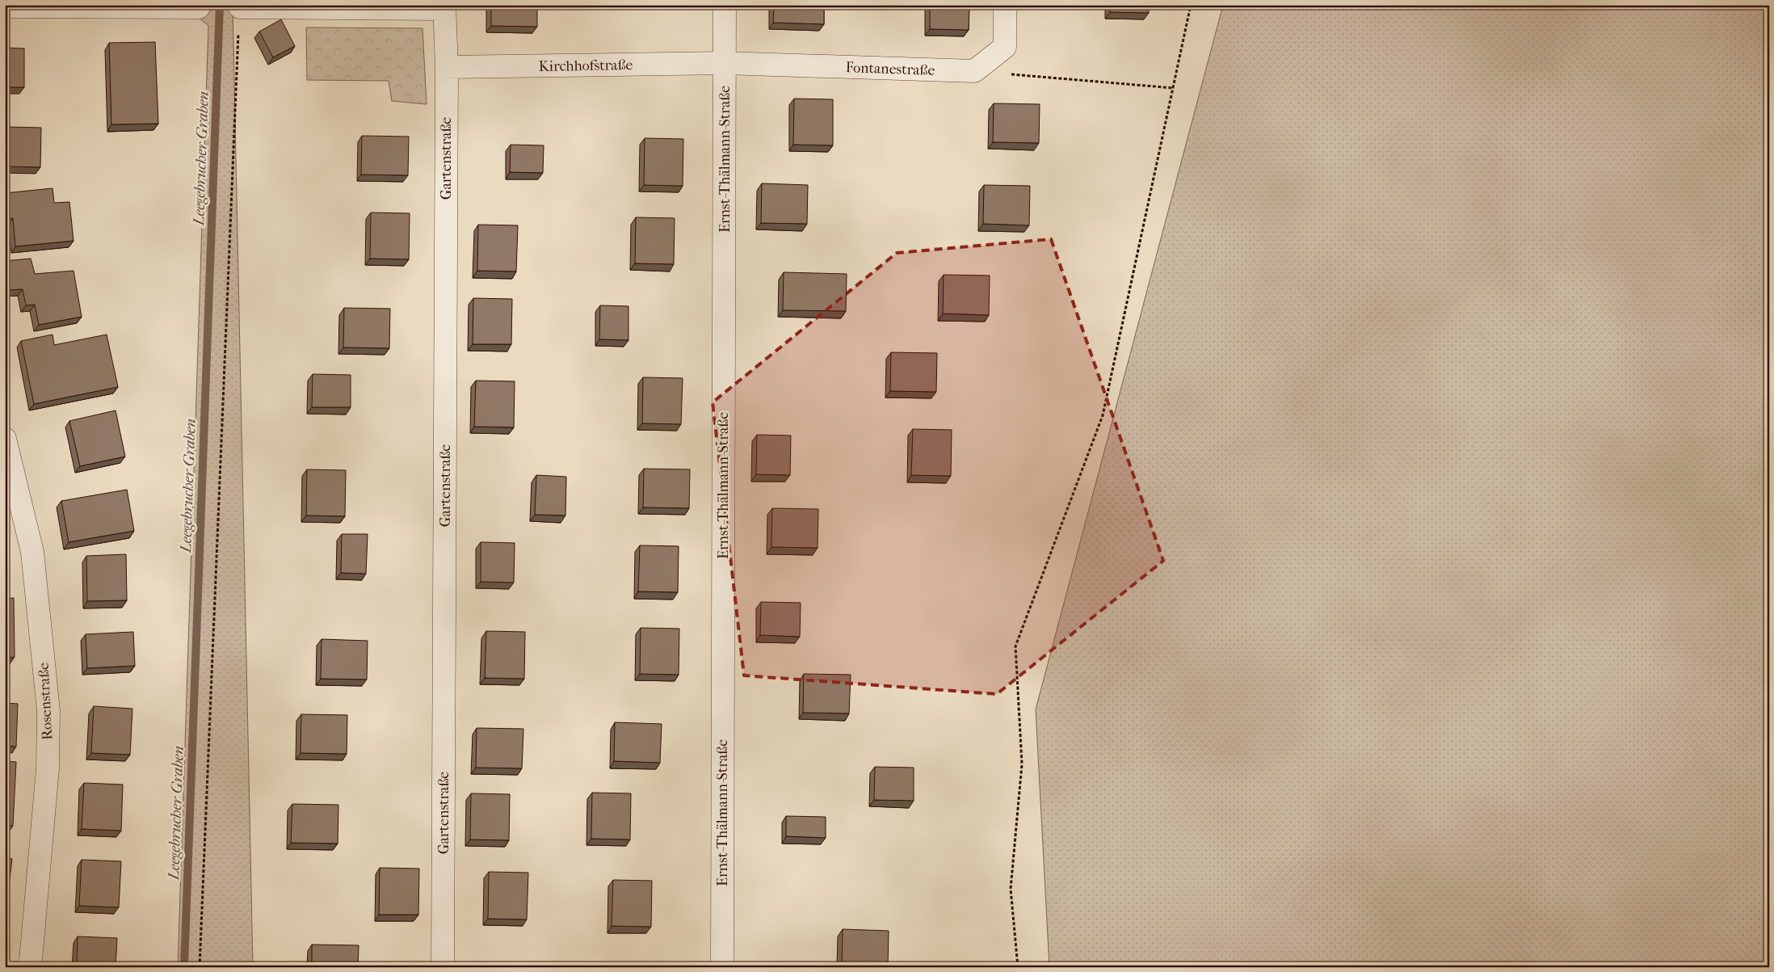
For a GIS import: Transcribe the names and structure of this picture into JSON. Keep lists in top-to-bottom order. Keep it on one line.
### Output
{"streets":{"street":["Kirchhofstraße","Fontanestraße","Gartenstraße","Ernst-Thälmann-Straße","Rosenstraße"]},"crossings":[["Kirchhofstraße","Fontanestraße"],["Kirchhofstraße","Gartenstraße"],["Kirchhofstraße","Ernst-Thälmann-Straße"],["Fontanestraße","Ernst-Thälmann-Straße"]],"water":["Leegebrucher Graben"]}
